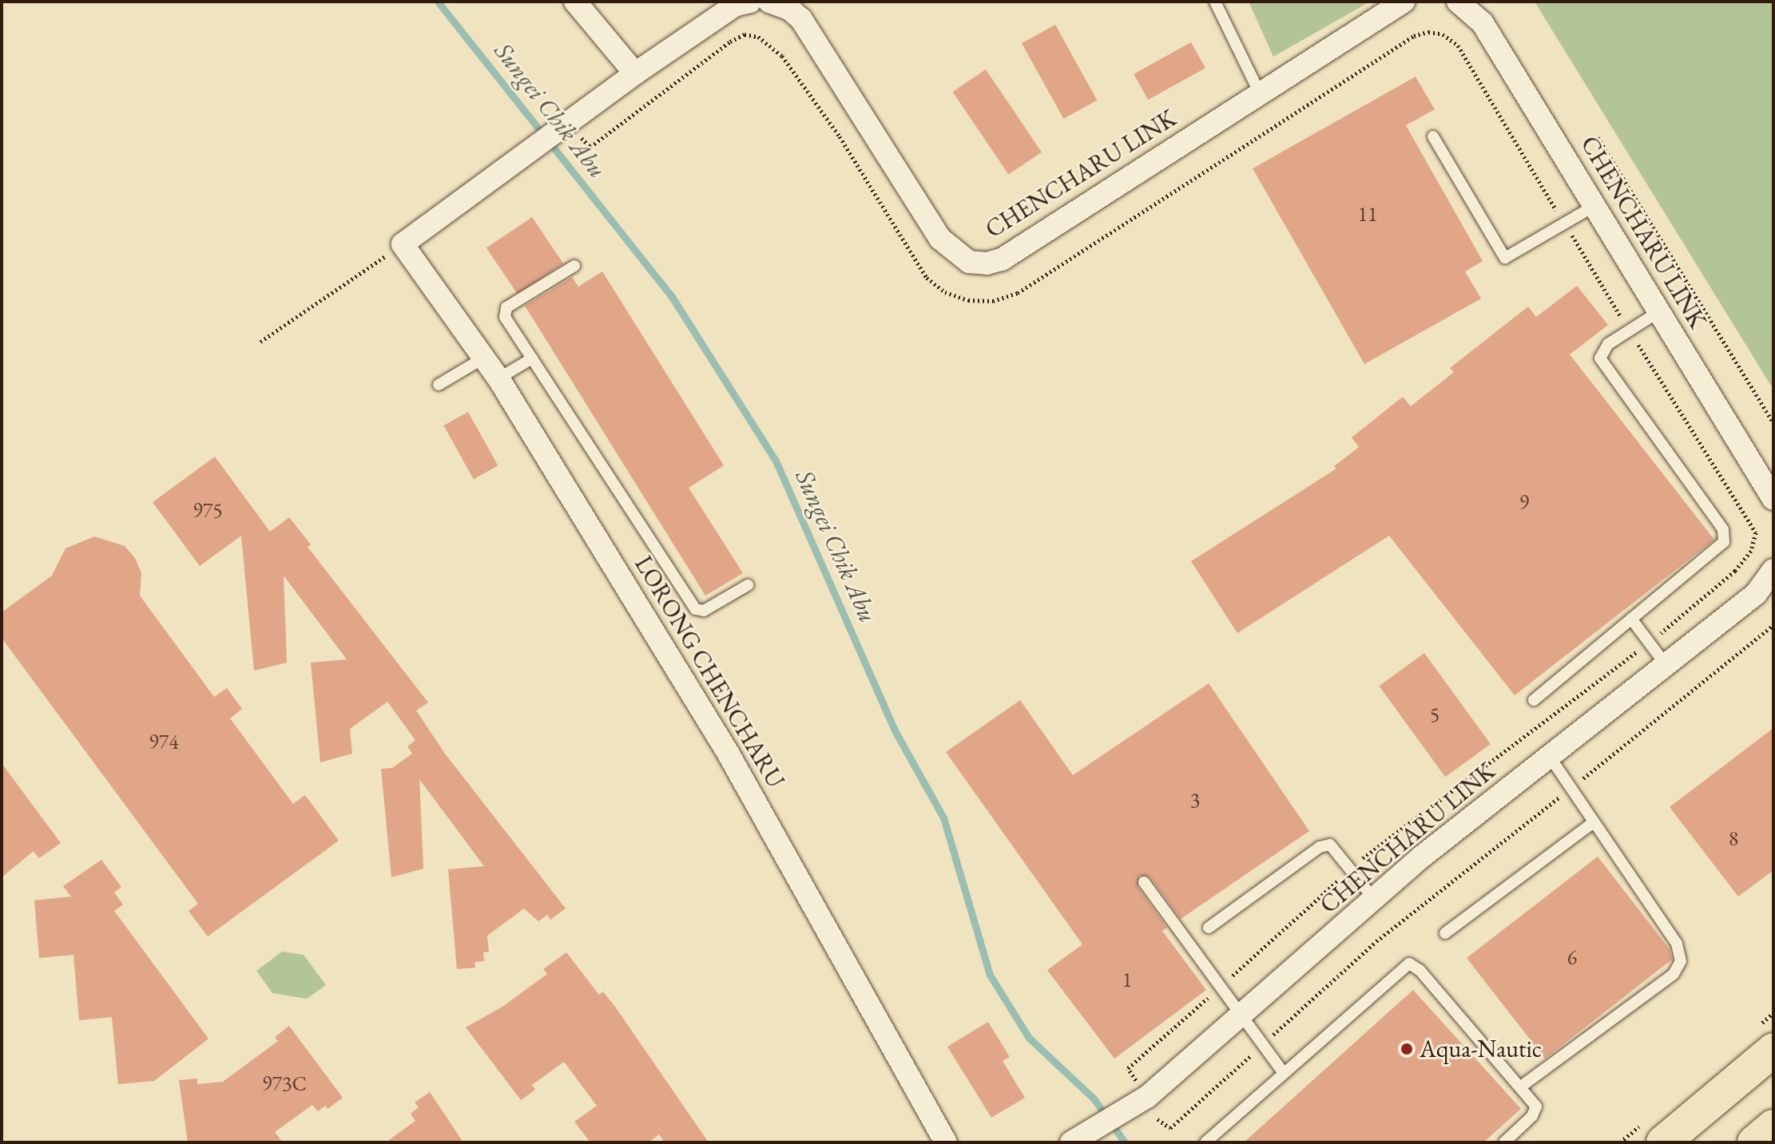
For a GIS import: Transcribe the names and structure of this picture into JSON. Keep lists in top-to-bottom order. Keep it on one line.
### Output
{"streets":{"street":["CHENCHARU LINK","LORONG CHENCHARU"]},"water":["Sungei Chik Abu"],"places":["Aqua-Nautic"],"house_numbers":["11","9","975","5","974","3","8","6","1","973C"]}
